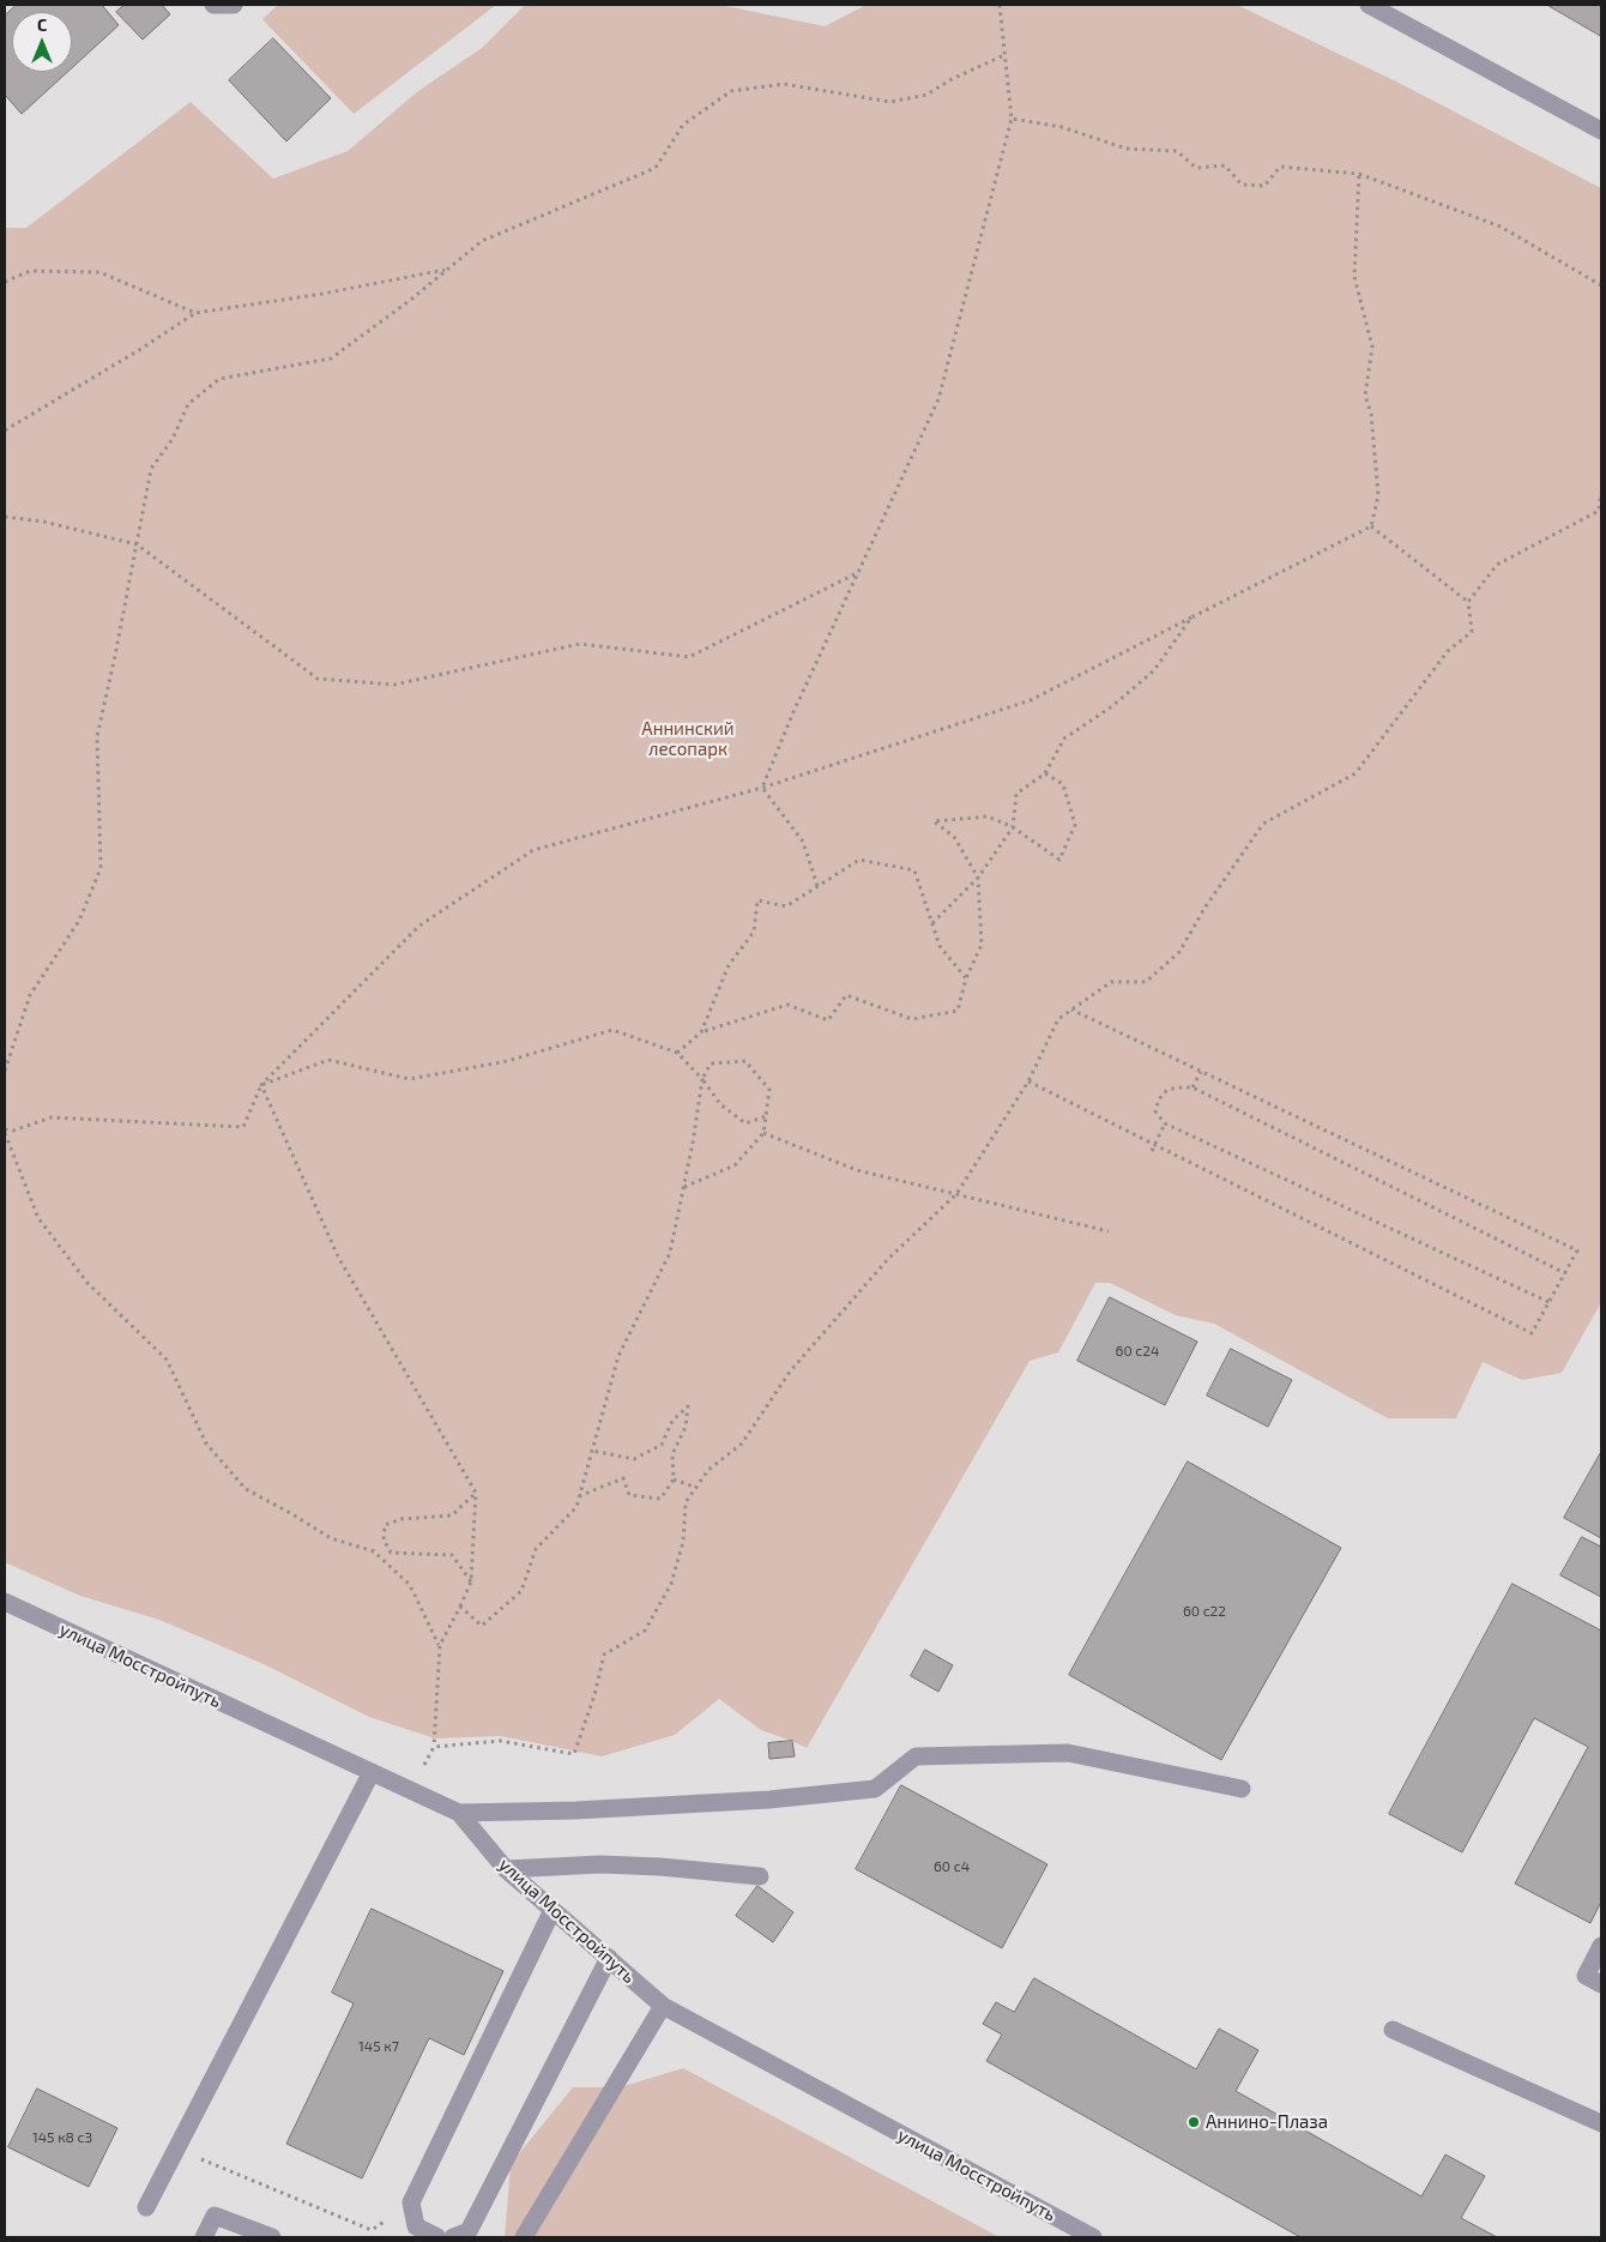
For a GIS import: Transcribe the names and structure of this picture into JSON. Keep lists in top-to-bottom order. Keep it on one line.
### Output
{"streets":{"street":["улица Мосстройпуть"]},"parks":["Аннинский лесопарк"],"places":["Аннино-Плаза"],"house_numbers":["60 с24","60 с22","60 с4","145 к7","145 к8 с3"],"north":"top"}
